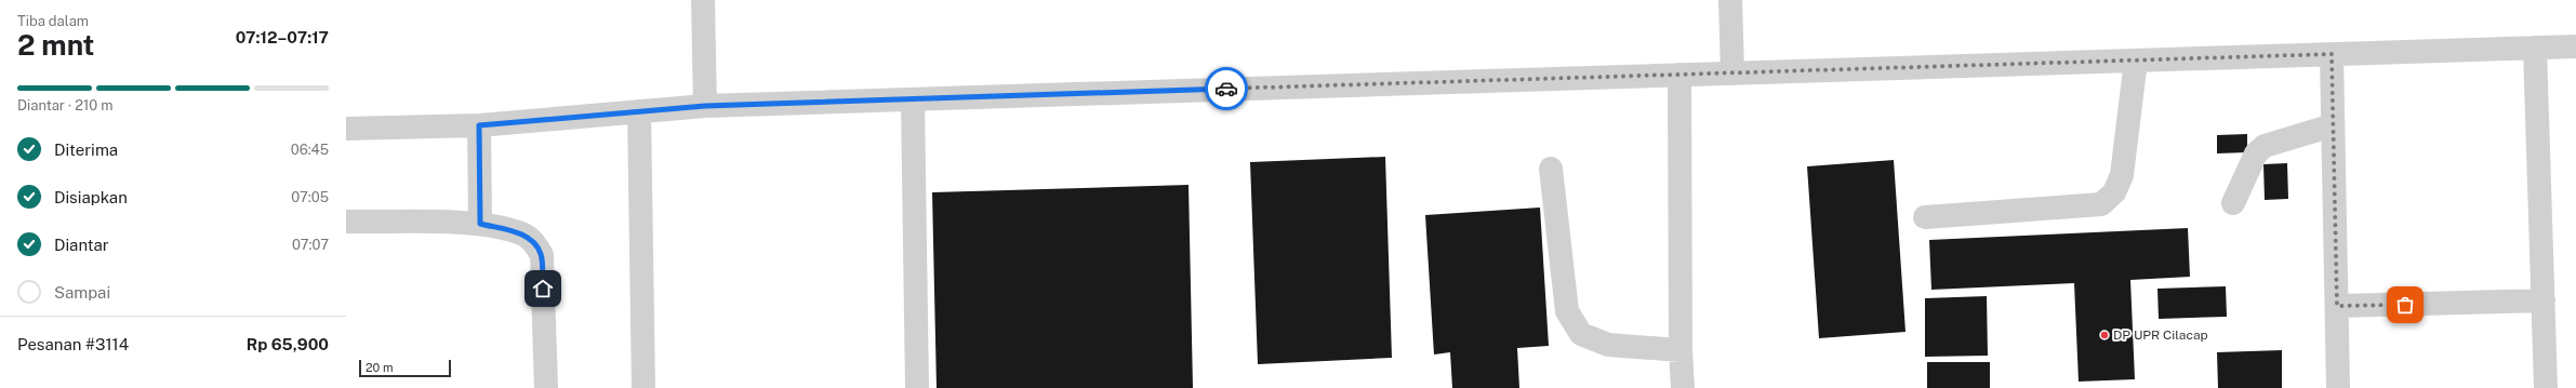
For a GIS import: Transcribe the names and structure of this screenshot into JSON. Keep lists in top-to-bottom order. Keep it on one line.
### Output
{"places":["DP UPR Cilacap"],"scale_bar":"20 m","page":{"heading":["2 mnt","Tiba dalam","07:12–07:17"],"panel":["Pesanan #3114","Rp 65,900"],"bar":"Diantar · 210 m","list":[["Diterima","06:45"],["Disiapkan","07:05"],["Diantar","07:07"],"Sampai"],"scale":"20 m"}}
